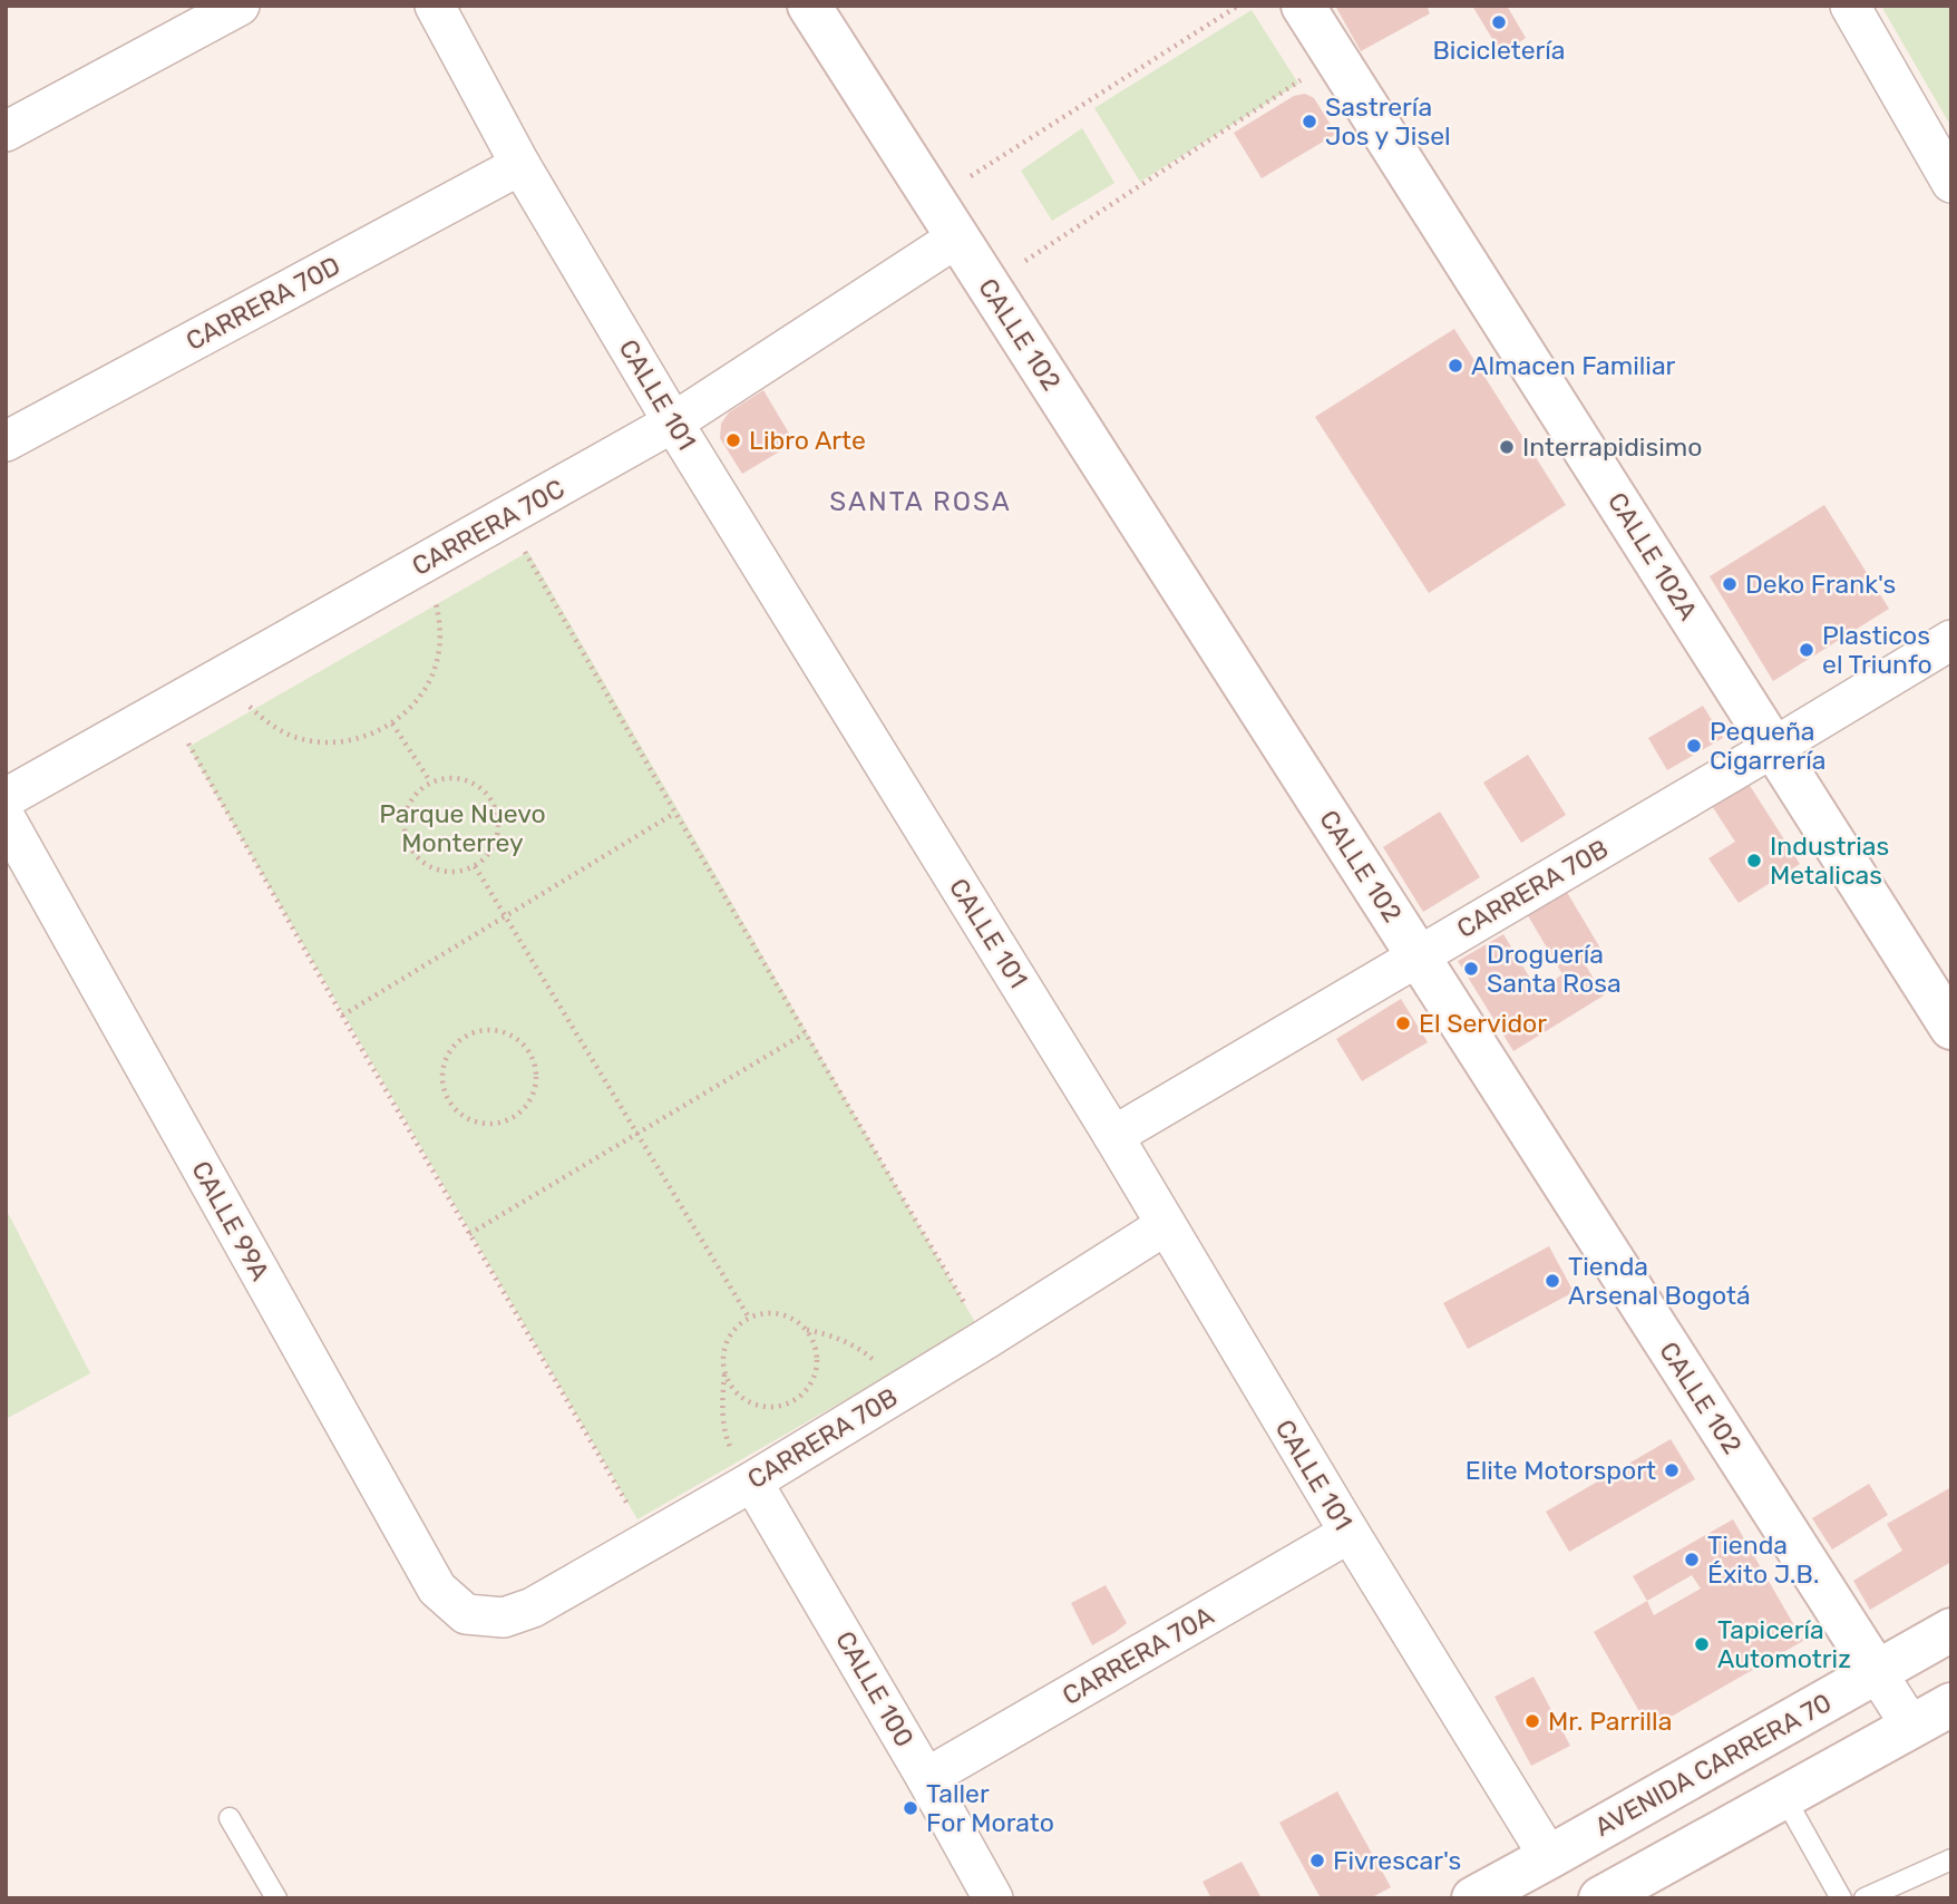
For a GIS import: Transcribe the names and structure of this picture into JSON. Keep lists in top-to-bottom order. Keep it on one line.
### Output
{"streets":{"street":["CARRERA 70D","CALLE 102","CALLE 101","CARRERA 70C","CALLE 102A","CARRERA 70B","CALLE 99A","CARRERA 70A","CALLE 100","AVENIDA CARRERA 70"]},"crossings":[["CARRERA 70D","CALLE 101"],["CALLE 102","CARRERA 70C"],["CALLE 102","CARRERA 70B"],["CALLE 102","AVENIDA CARRERA 70"],["CALLE 101","CARRERA 70C"],["CALLE 101","CARRERA 70B"],["CALLE 101","CARRERA 70A"],["CALLE 101","AVENIDA CARRERA 70"],["CALLE 102A","CARRERA 70B"],["CARRERA 70B","CALLE 99A"],["CARRERA 70B","CALLE 100"],["CARRERA 70A","CALLE 100"]],"districts":["SANTA ROSA"],"parks":["Parque Nuevo Monterrey"],"places":["Bicicletería","Sastrería Jos y Jisel","Almacen Familiar","Libro Arte","Interrapidisimo","Deko Frank's","Plasticos el Triunfo","Pequeña Cigarrería","Industrias Metalicas","Droguería Santa Rosa","El Servidor","Tienda Arsenal Bogotá","Elite Motorsport","Tienda Éxito J.B.","Tapicería Automotriz","Mr. Parrilla","Taller For Morato","Fivrescar's"]}
